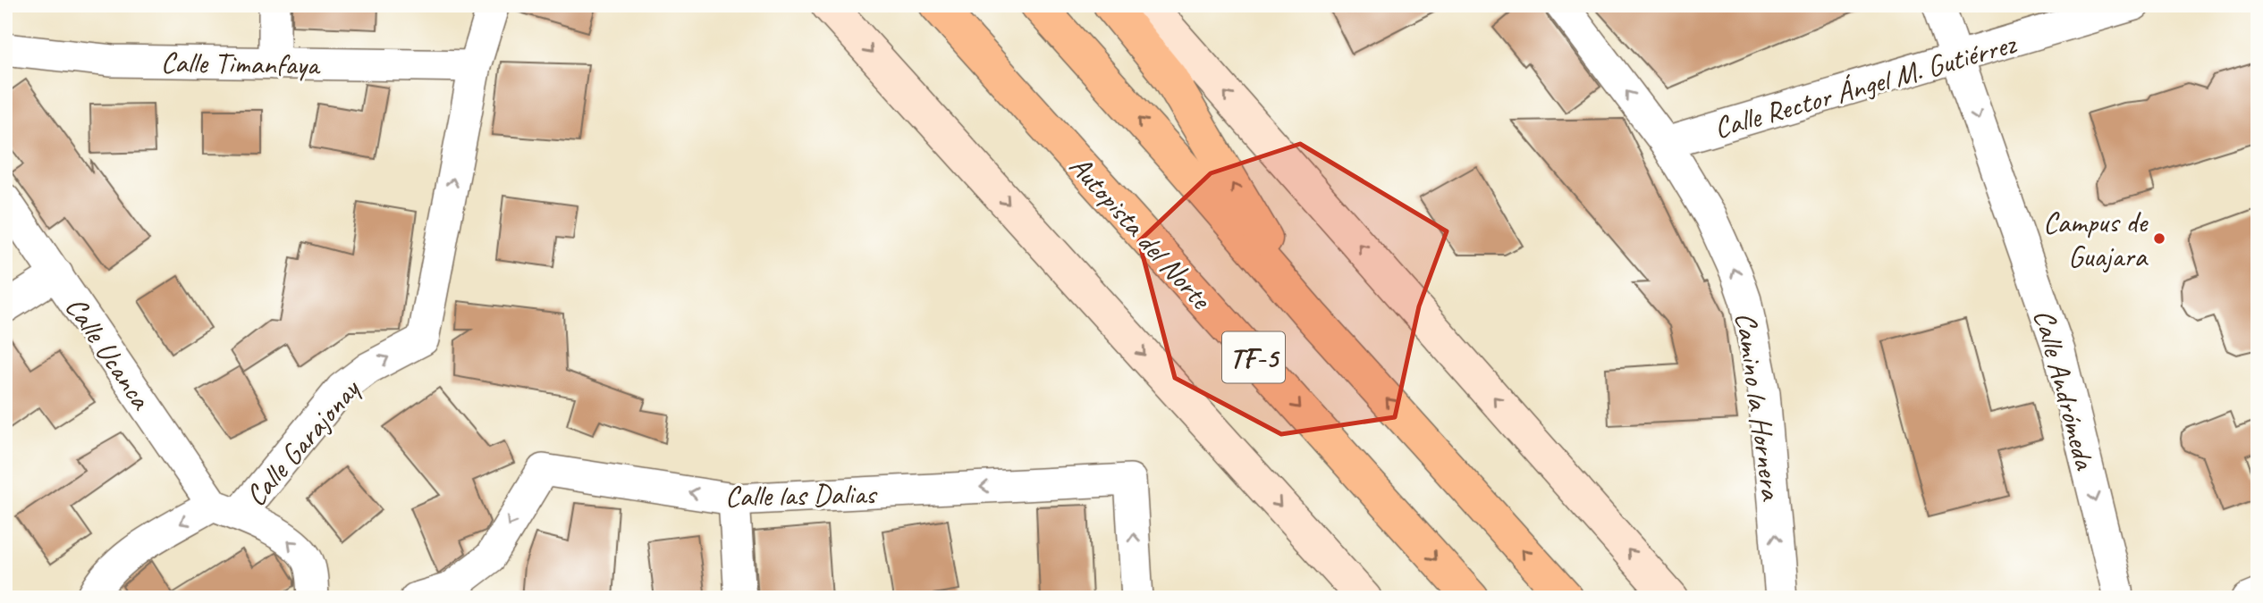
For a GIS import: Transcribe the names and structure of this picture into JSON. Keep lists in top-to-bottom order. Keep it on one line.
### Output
{"streets":{"highway":["Autopista del Norte","TF-5"],"street":["Calle Timanfaya","Calle Rector Ángel M. Gutiérrez","Calle Ucanca","Calle Andrómeda","Camino la Hornera","Calle Garajonay","Calle las Dalias"]},"crossings":[["Calle Timanfaya","Calle Garajonay"],["Calle Rector Ángel M. Gutiérrez","Calle Andrómeda"],["Calle Rector Ángel M. Gutiérrez","Camino la Hornera"],["Calle Ucanca","Calle Garajonay"]],"one_way":["Calle Andrómeda","Calle las Dalias"],"places":["Campus de Guajara"]}
